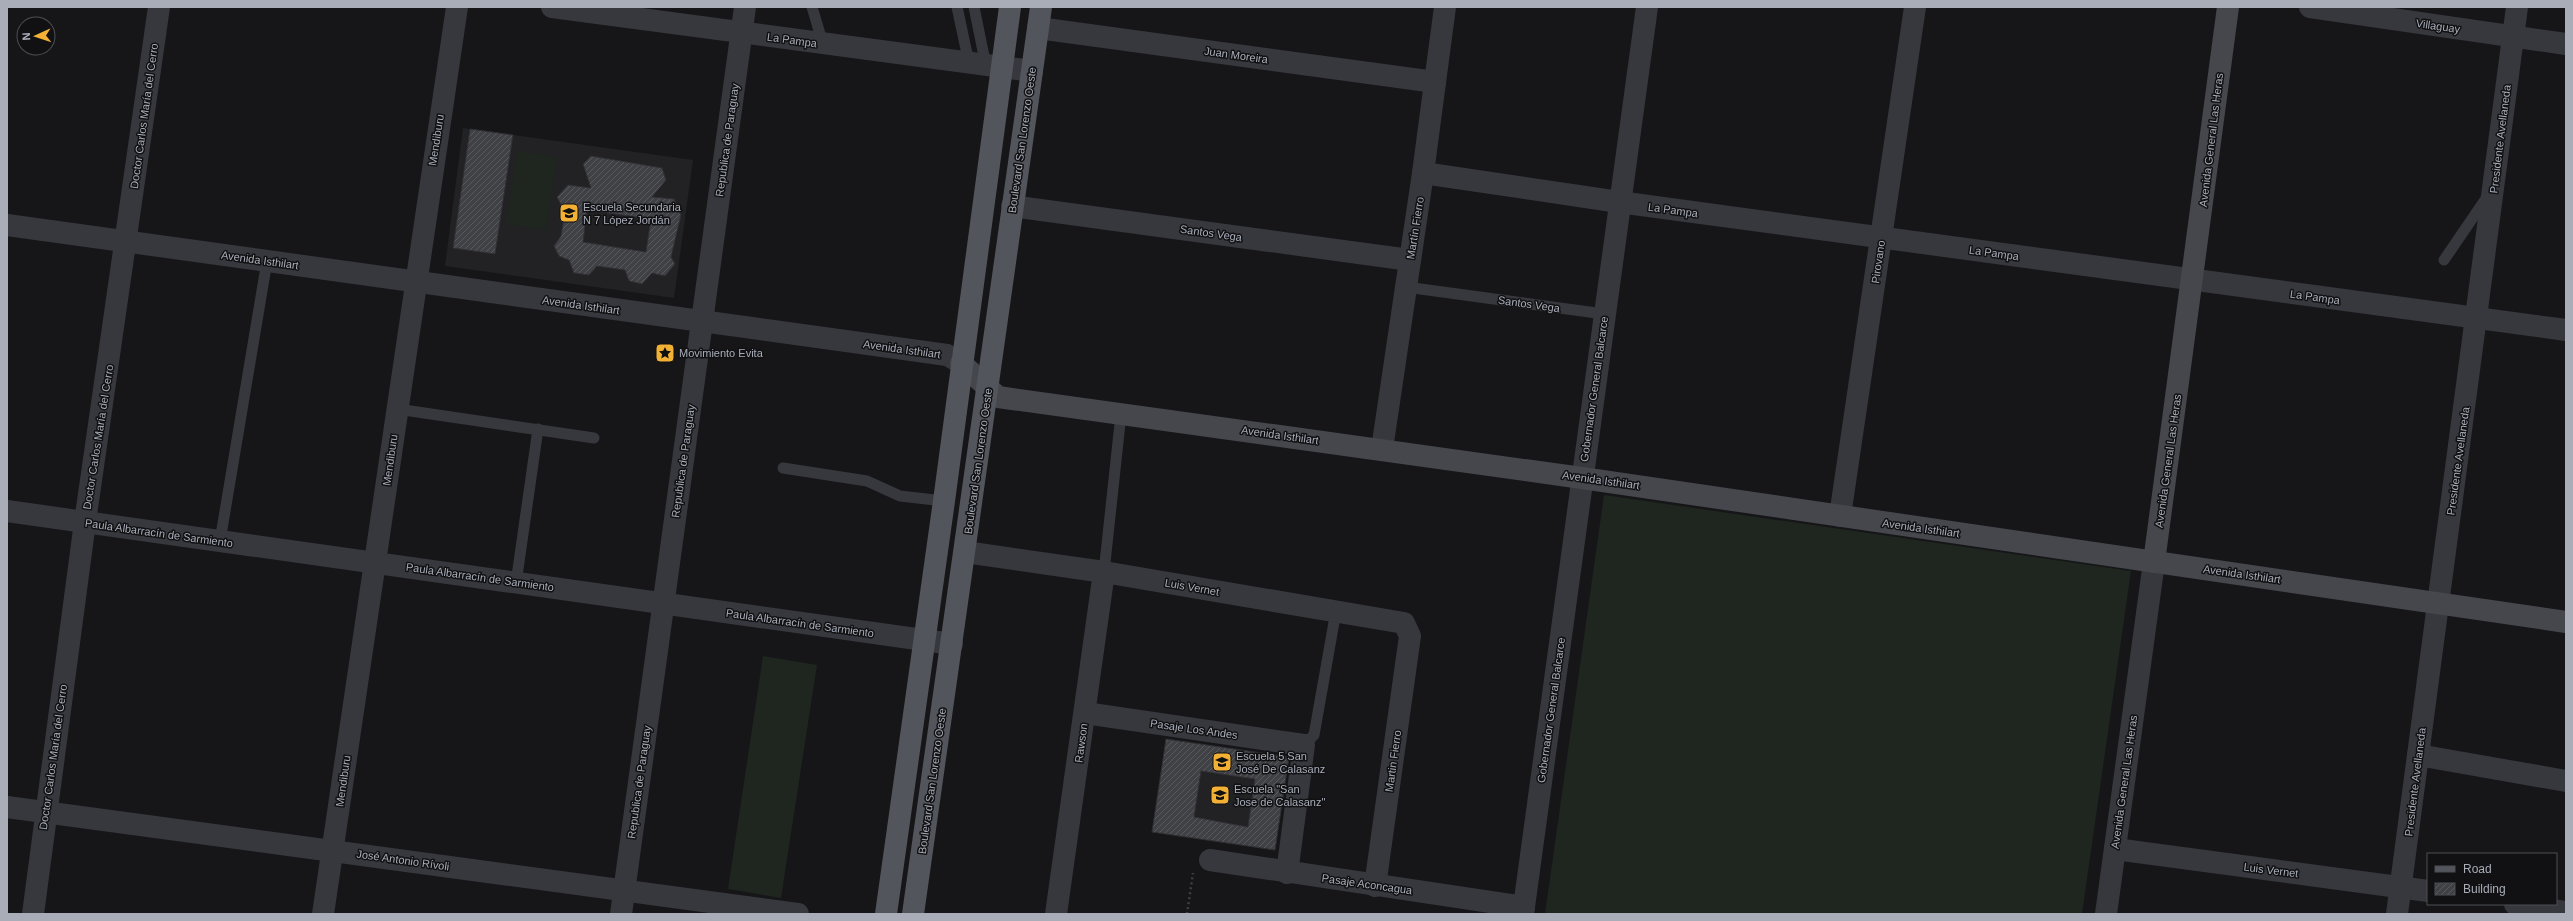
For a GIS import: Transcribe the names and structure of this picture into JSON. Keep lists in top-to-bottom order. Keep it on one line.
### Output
{"streets":{"main road":["Boulevard San Lorenzo Oeste"],"street":["Villaguay","La Pampa","Juan Moreira","Doctor Carlos María del Cerro","Presidente Avellaneda","Mendiburu","Republica de Paraguay","Avenida General Las Heras","Martín Fierro","Santos Vega","Avenida Isthilart","Pirovano","Gobernador General Balcarce","Paula Albarracín de Sarmiento","Luis Vernet","Pasaje Los Andes","Rawson","Martin Fierro","José Antonio Rívoli","Pasaje Aconcagua"]},"crossings":[["Villaguay","Presidente Avellaneda"],["La Pampa","Presidente Avellaneda"],["La Pampa","Republica de Paraguay"],["La Pampa","Boulevard San Lorenzo Oeste"],["La Pampa","Avenida General Las Heras"],["La Pampa","Martín Fierro"],["La Pampa","Pirovano"],["La Pampa","Gobernador General Balcarce"],["Juan Moreira","Boulevard San Lorenzo Oeste"],["Juan Moreira","Martín Fierro"],["Doctor Carlos María del Cerro","Avenida Isthilart"],["Doctor Carlos María del Cerro","Paula Albarracín de Sarmiento"],["Doctor Carlos María del Cerro","José Antonio Rívoli"],["Presidente Avellaneda","Avenida Isthilart"],["Presidente Avellaneda","Luis Vernet"],["Mendiburu","Avenida Isthilart"],["Mendiburu","Paula Albarracín de Sarmiento"],["Mendiburu","José Antonio Rívoli"],["Republica de Paraguay","Avenida Isthilart"],["Republica de Paraguay","Paula Albarracín de Sarmiento"],["Republica de Paraguay","José Antonio Rívoli"],["Boulevard San Lorenzo Oeste","Santos Vega"],["Boulevard San Lorenzo Oeste","Avenida Isthilart"],["Boulevard San Lorenzo Oeste","Paula Albarracín de Sarmiento"],["Boulevard San Lorenzo Oeste","Luis Vernet"],["Avenida General Las Heras","Avenida Isthilart"],["Avenida General Las Heras","Luis Vernet"],["Martín Fierro","Santos Vega"],["Martín Fierro","Avenida Isthilart"],["Santos Vega","Gobernador General Balcarce"],["Avenida Isthilart","Pirovano"],["Avenida Isthilart","Gobernador General Balcarce"],["Gobernador General Balcarce","Pasaje Aconcagua"],["Luis Vernet","Rawson"],["Luis Vernet","Martin Fierro"],["Pasaje Los Andes","Rawson"],["Martin Fierro","Pasaje Aconcagua"]],"places":{"school or university":["Escuela Secundaria N 7 López Jordán","Escuela 5 San José De Calasanz","Escuela \"San Jose de Calasanz\""],"place":["Movimiento Evita"]},"legend":["Road","Building"],"north":"left"}
